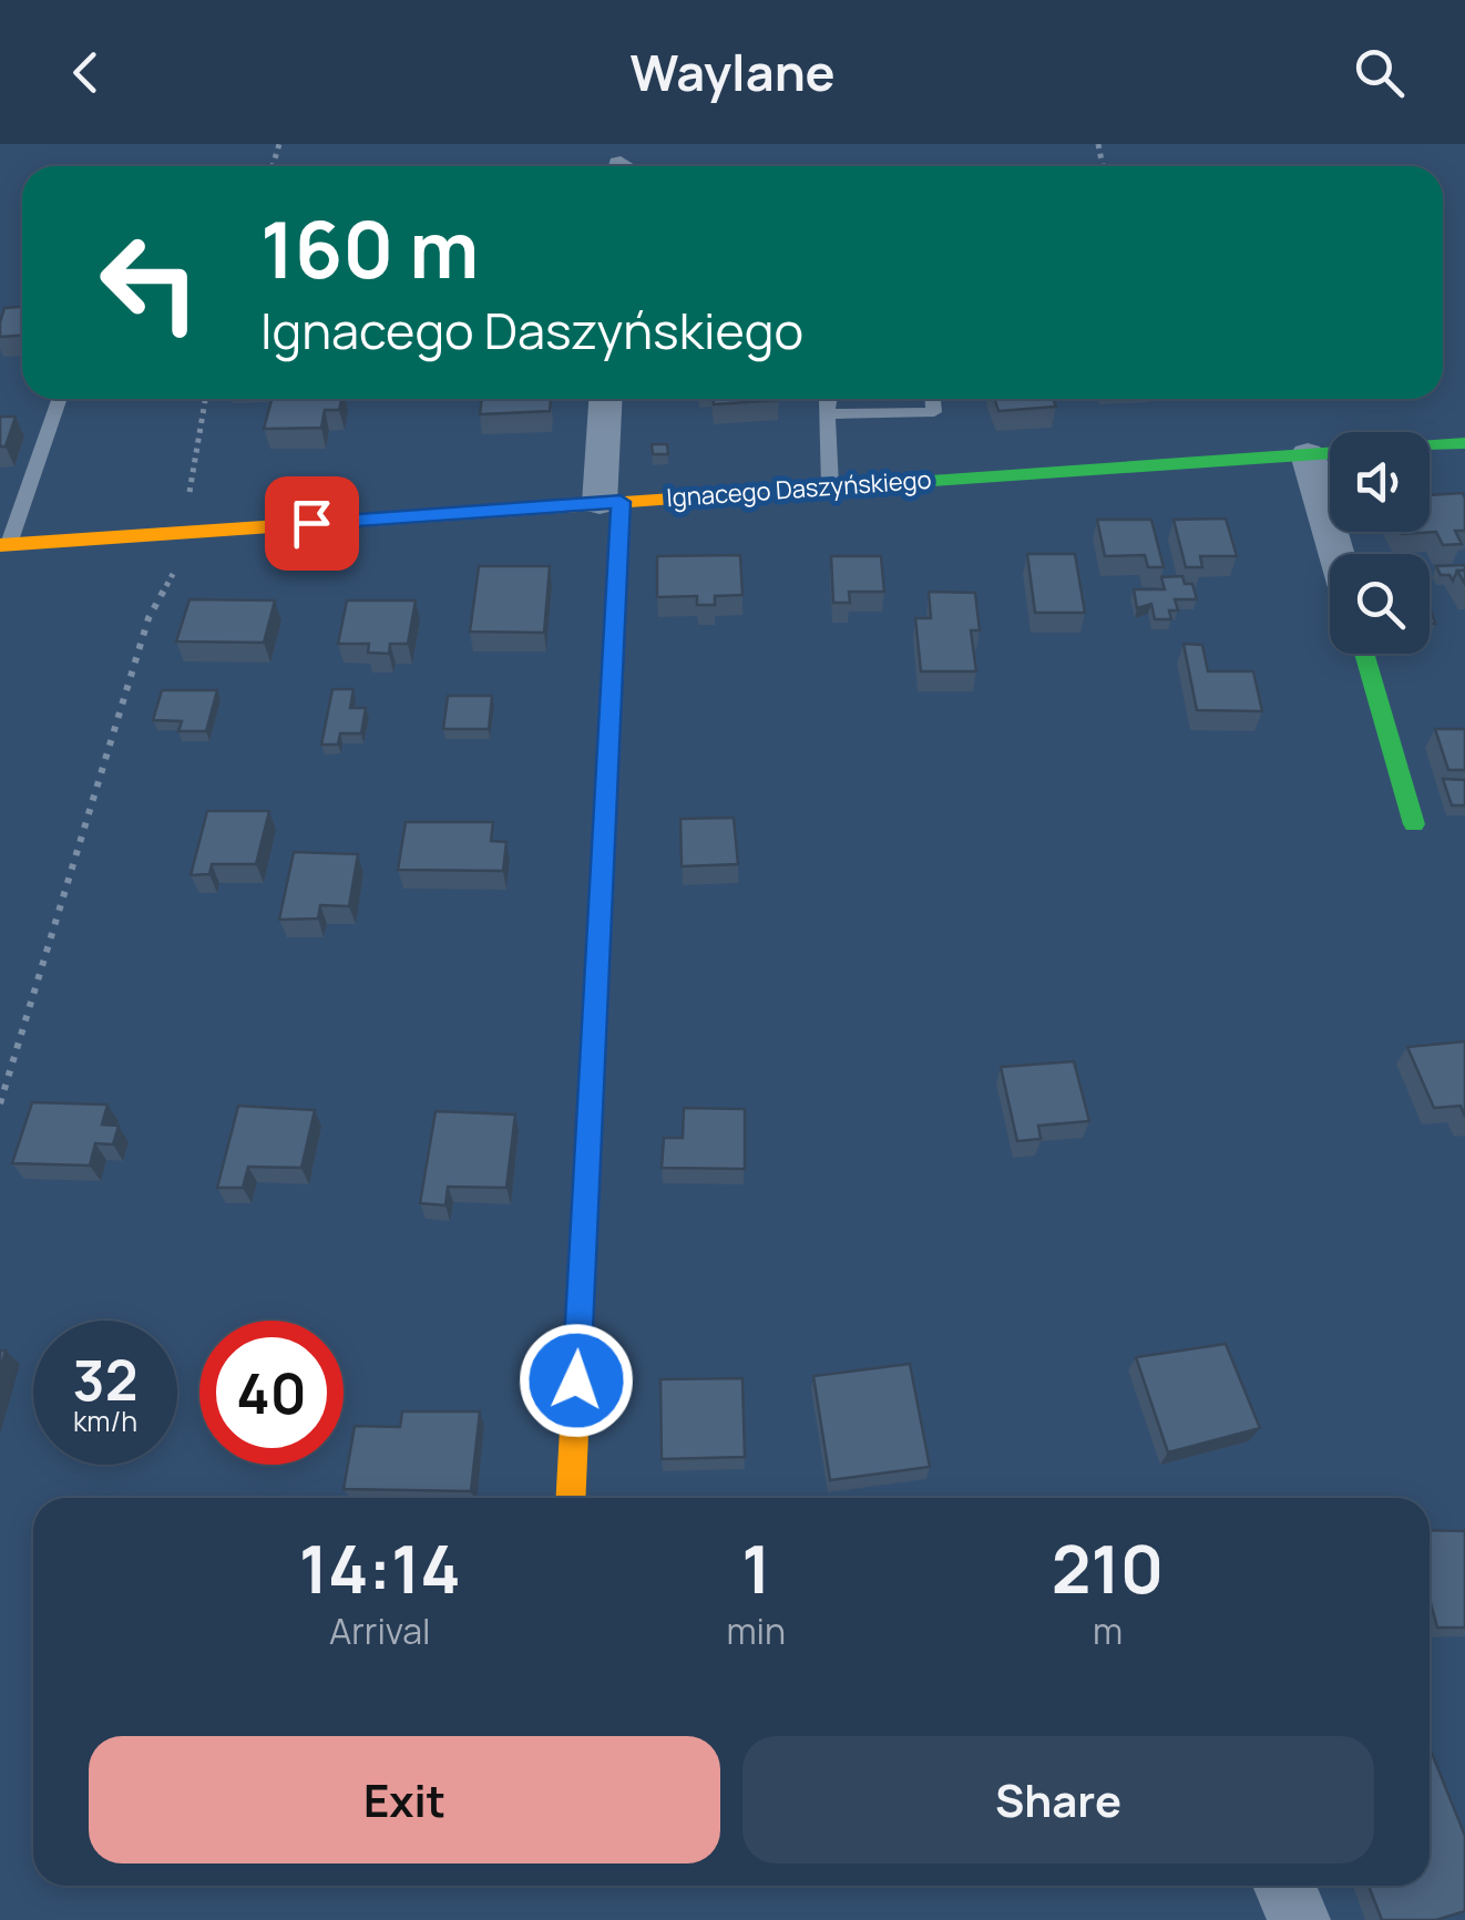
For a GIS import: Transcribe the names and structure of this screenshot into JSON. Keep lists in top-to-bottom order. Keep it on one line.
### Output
{"streets":{"main road":["Ignacego Daszyńskiego"]},"page":{"header":"Waylane","turn":["160 m","Ignacego Daszyńskiego"],"speed":"32 km/h","limit":"40","eta":["14:14","Arrival","1","min","210","m"],"buttons":["Exit","Share"]}}
